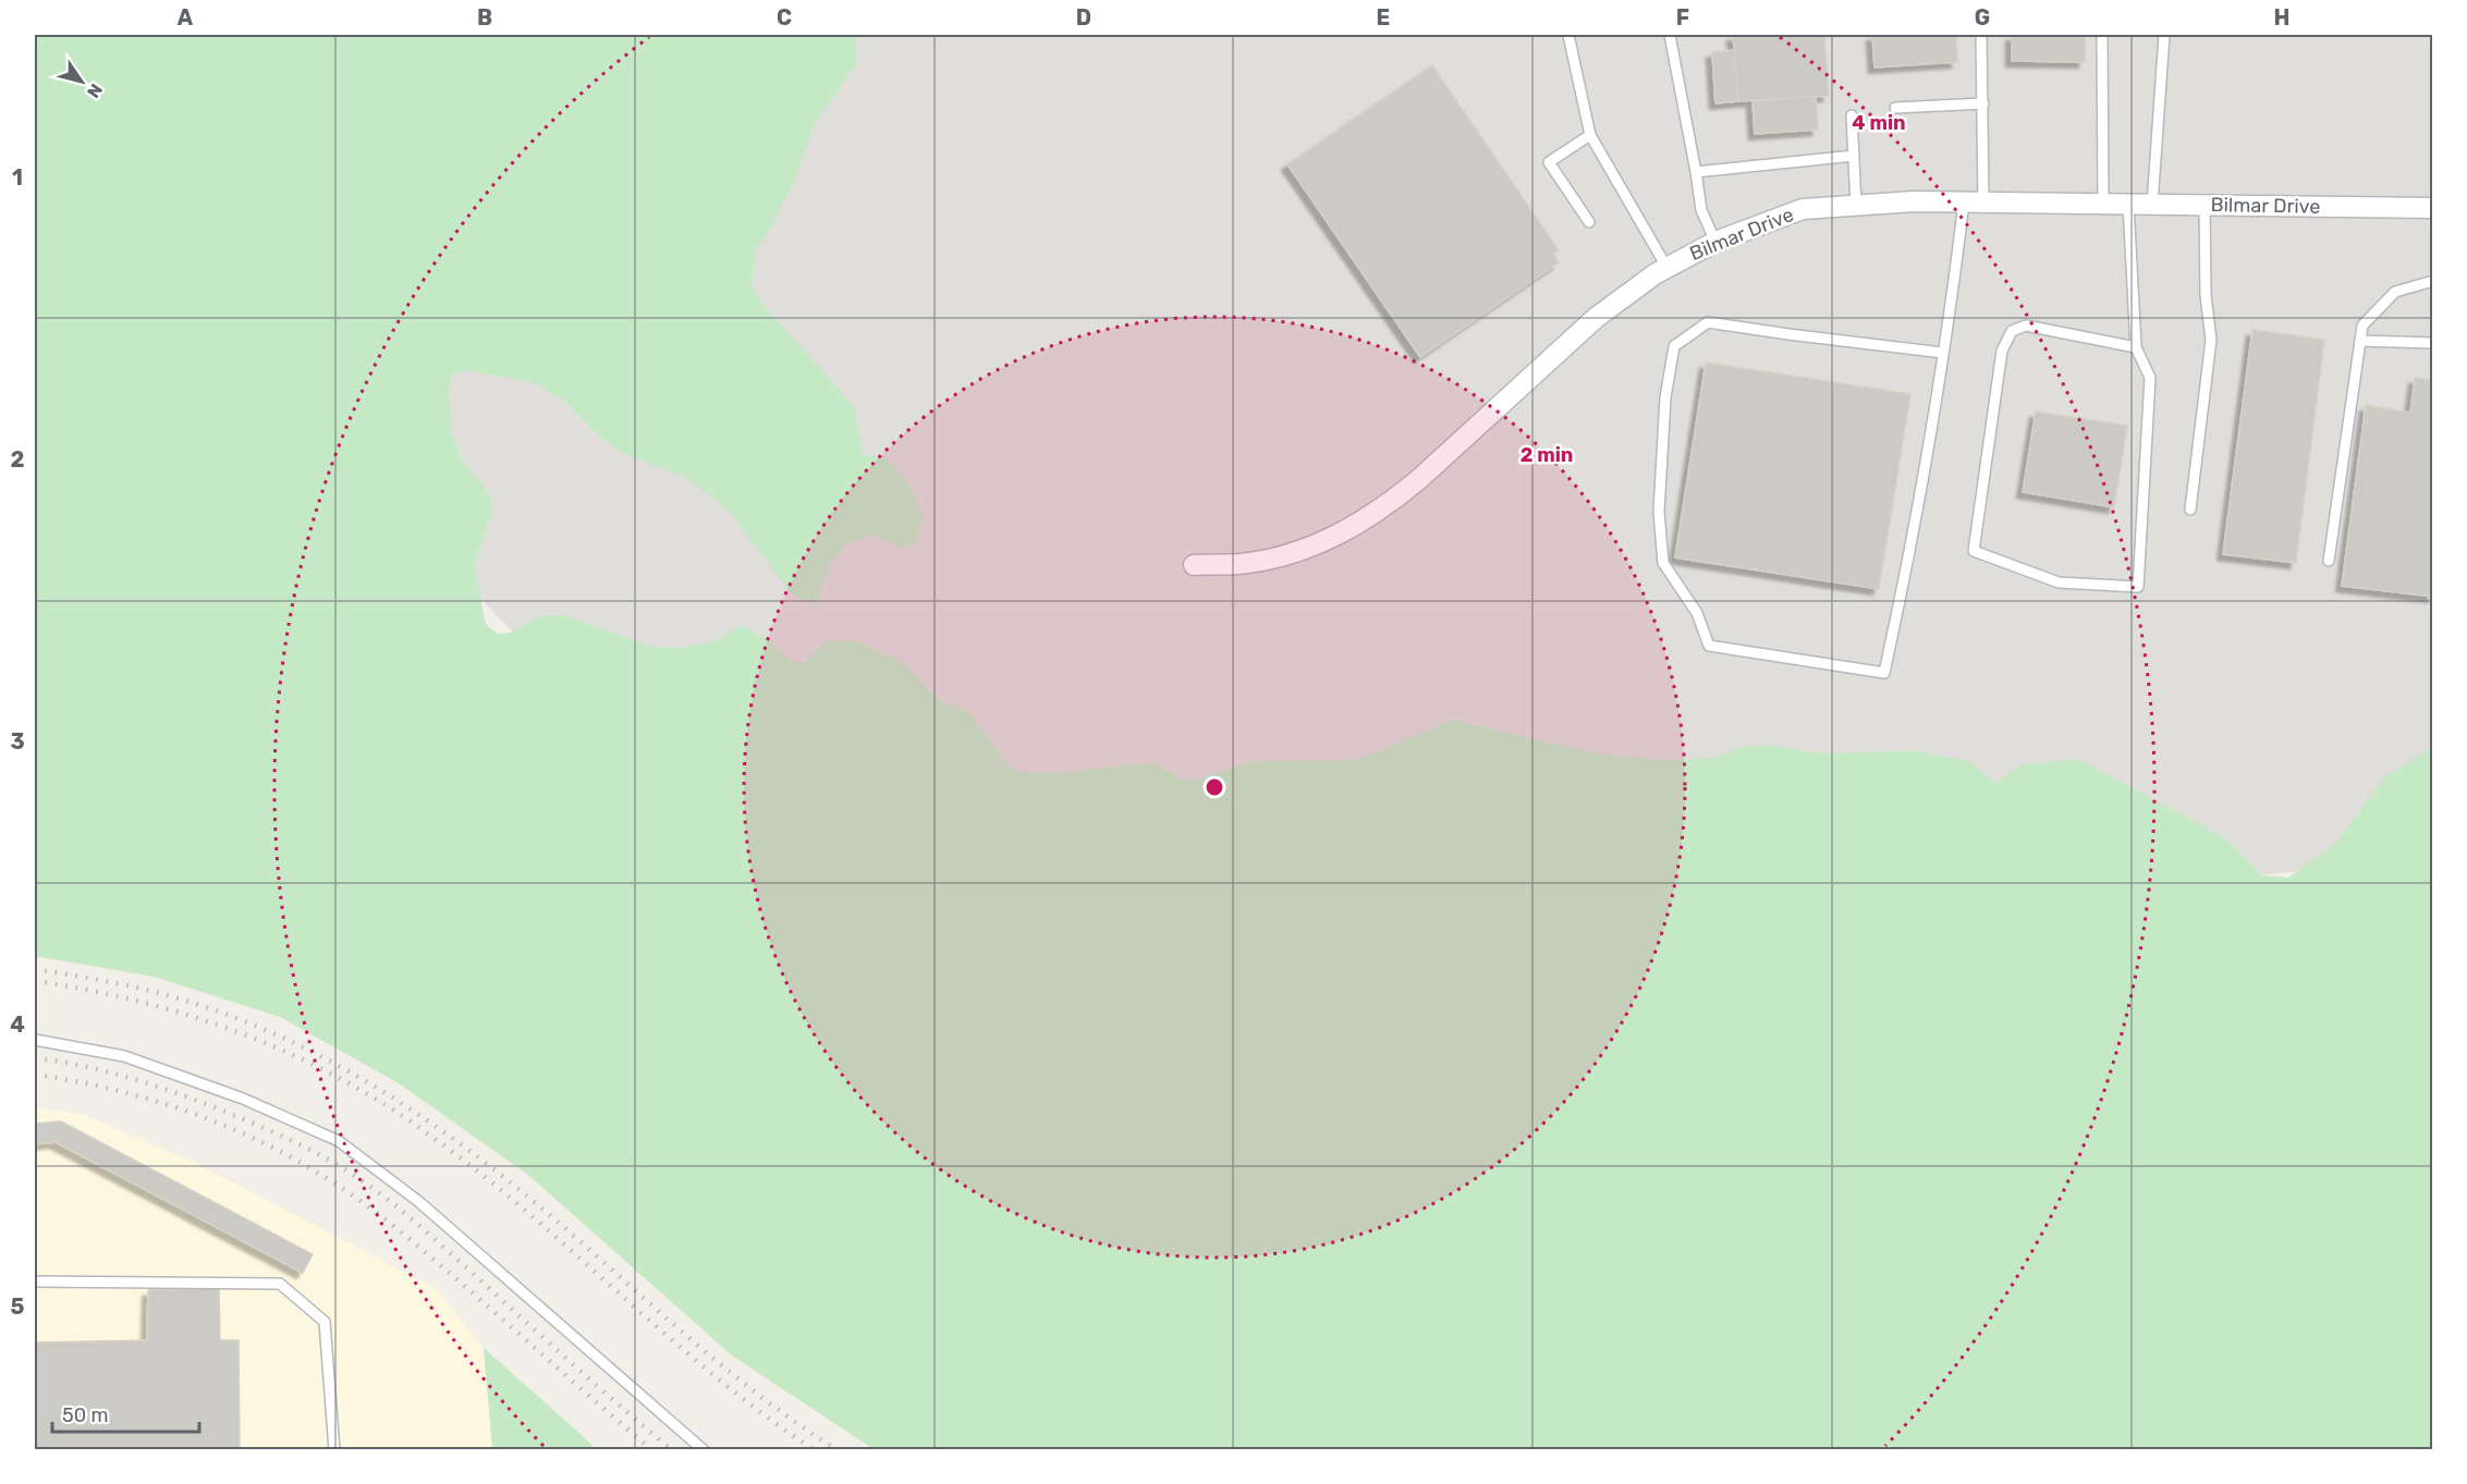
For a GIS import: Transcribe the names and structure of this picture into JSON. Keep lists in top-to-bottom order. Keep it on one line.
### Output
{"streets":{"street":["Bilmar Drive"]},"scale_bar":"50 m","north":"bottom right","grid":{"columns":["A","B","C","D","E","F","G","H"],"rows":["1","2","3","4","5"]},"rings":["4 min","2 min"]}
